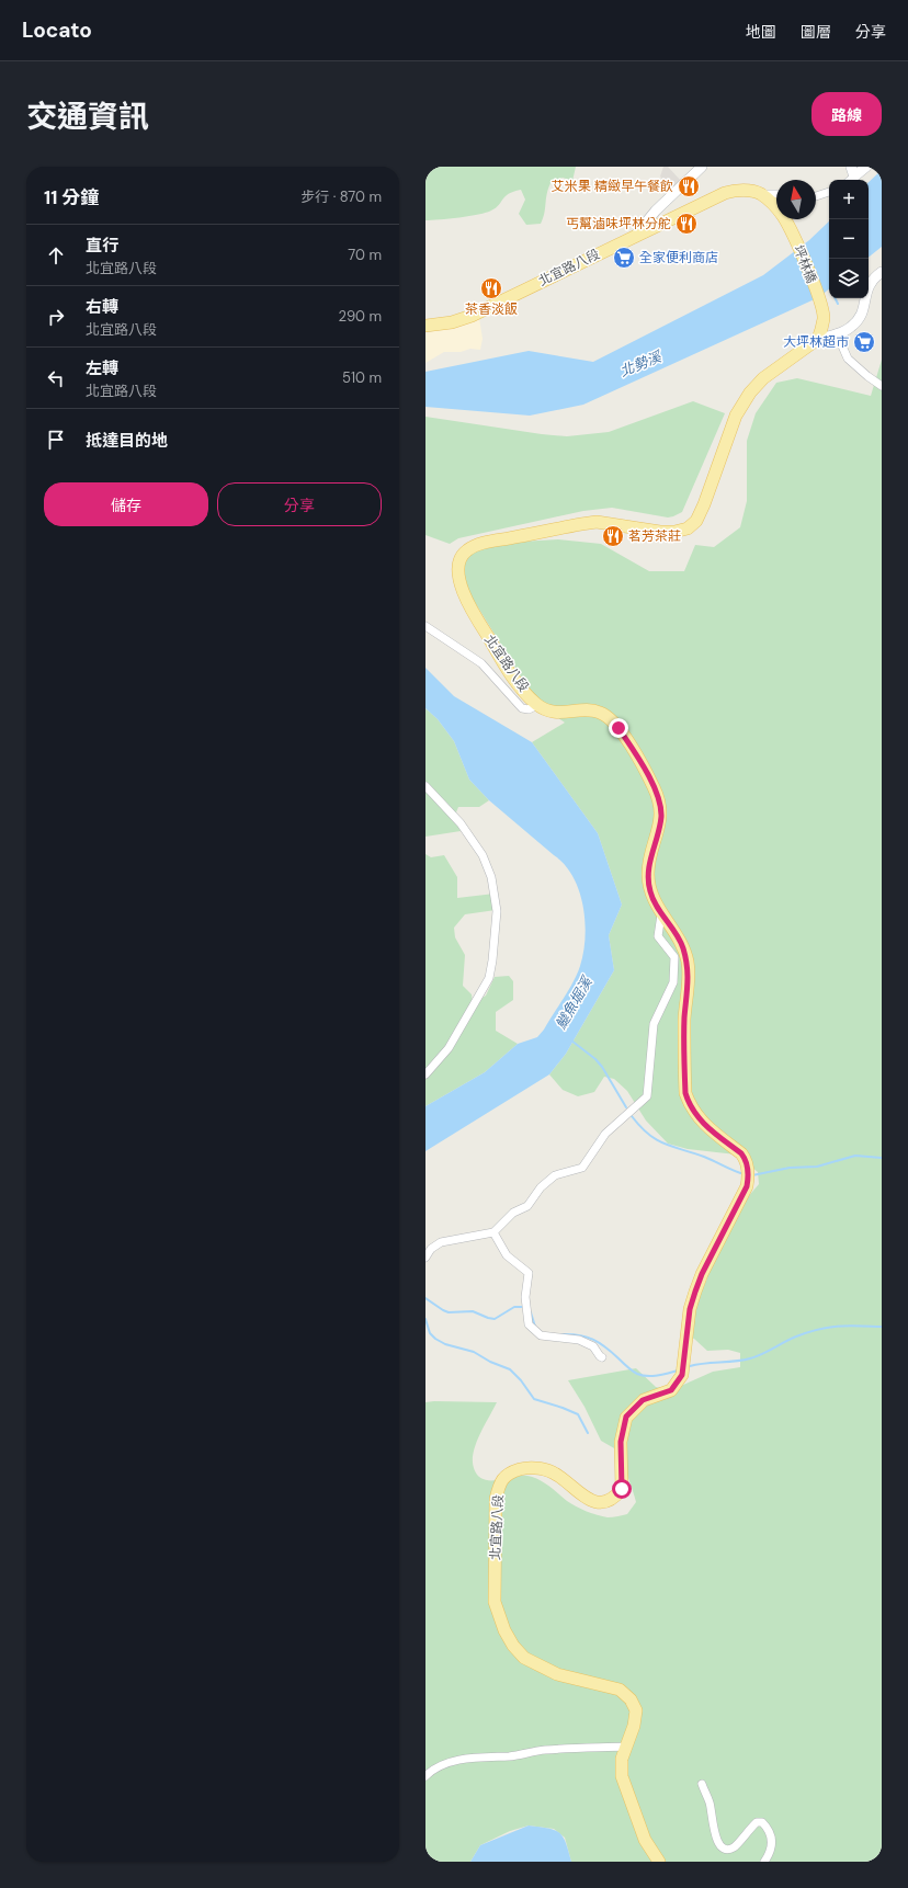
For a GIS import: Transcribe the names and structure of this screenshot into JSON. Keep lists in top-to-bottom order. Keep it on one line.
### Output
{"streets":{"main road":["坪林橋","北宜路八段"]},"crossings":[["坪林橋","北宜路八段"]],"water":["北勢溪","𩻸魚堀溪"],"places":{"restaurant":["艾米果 精緻早午餐飲","丐幫滷味坪林分舵","茶香淡飯","茗芳茶莊"],"supermarket":["全家便利商店","大坪林超市"]},"north":"top","page":{"header":"Locato","nav":["地圖","圖層","分享"],"title":"交通資訊","buttons":["路線",["儲存","分享"]],"heading":["11 分鐘","步行 · 870 m"],"map_buttons":["+","−"],"list":[["直行","北宜路八段","70 m"],["右轉","北宜路八段","290 m"],["左轉","北宜路八段","510 m"],"抵達目的地"]}}
